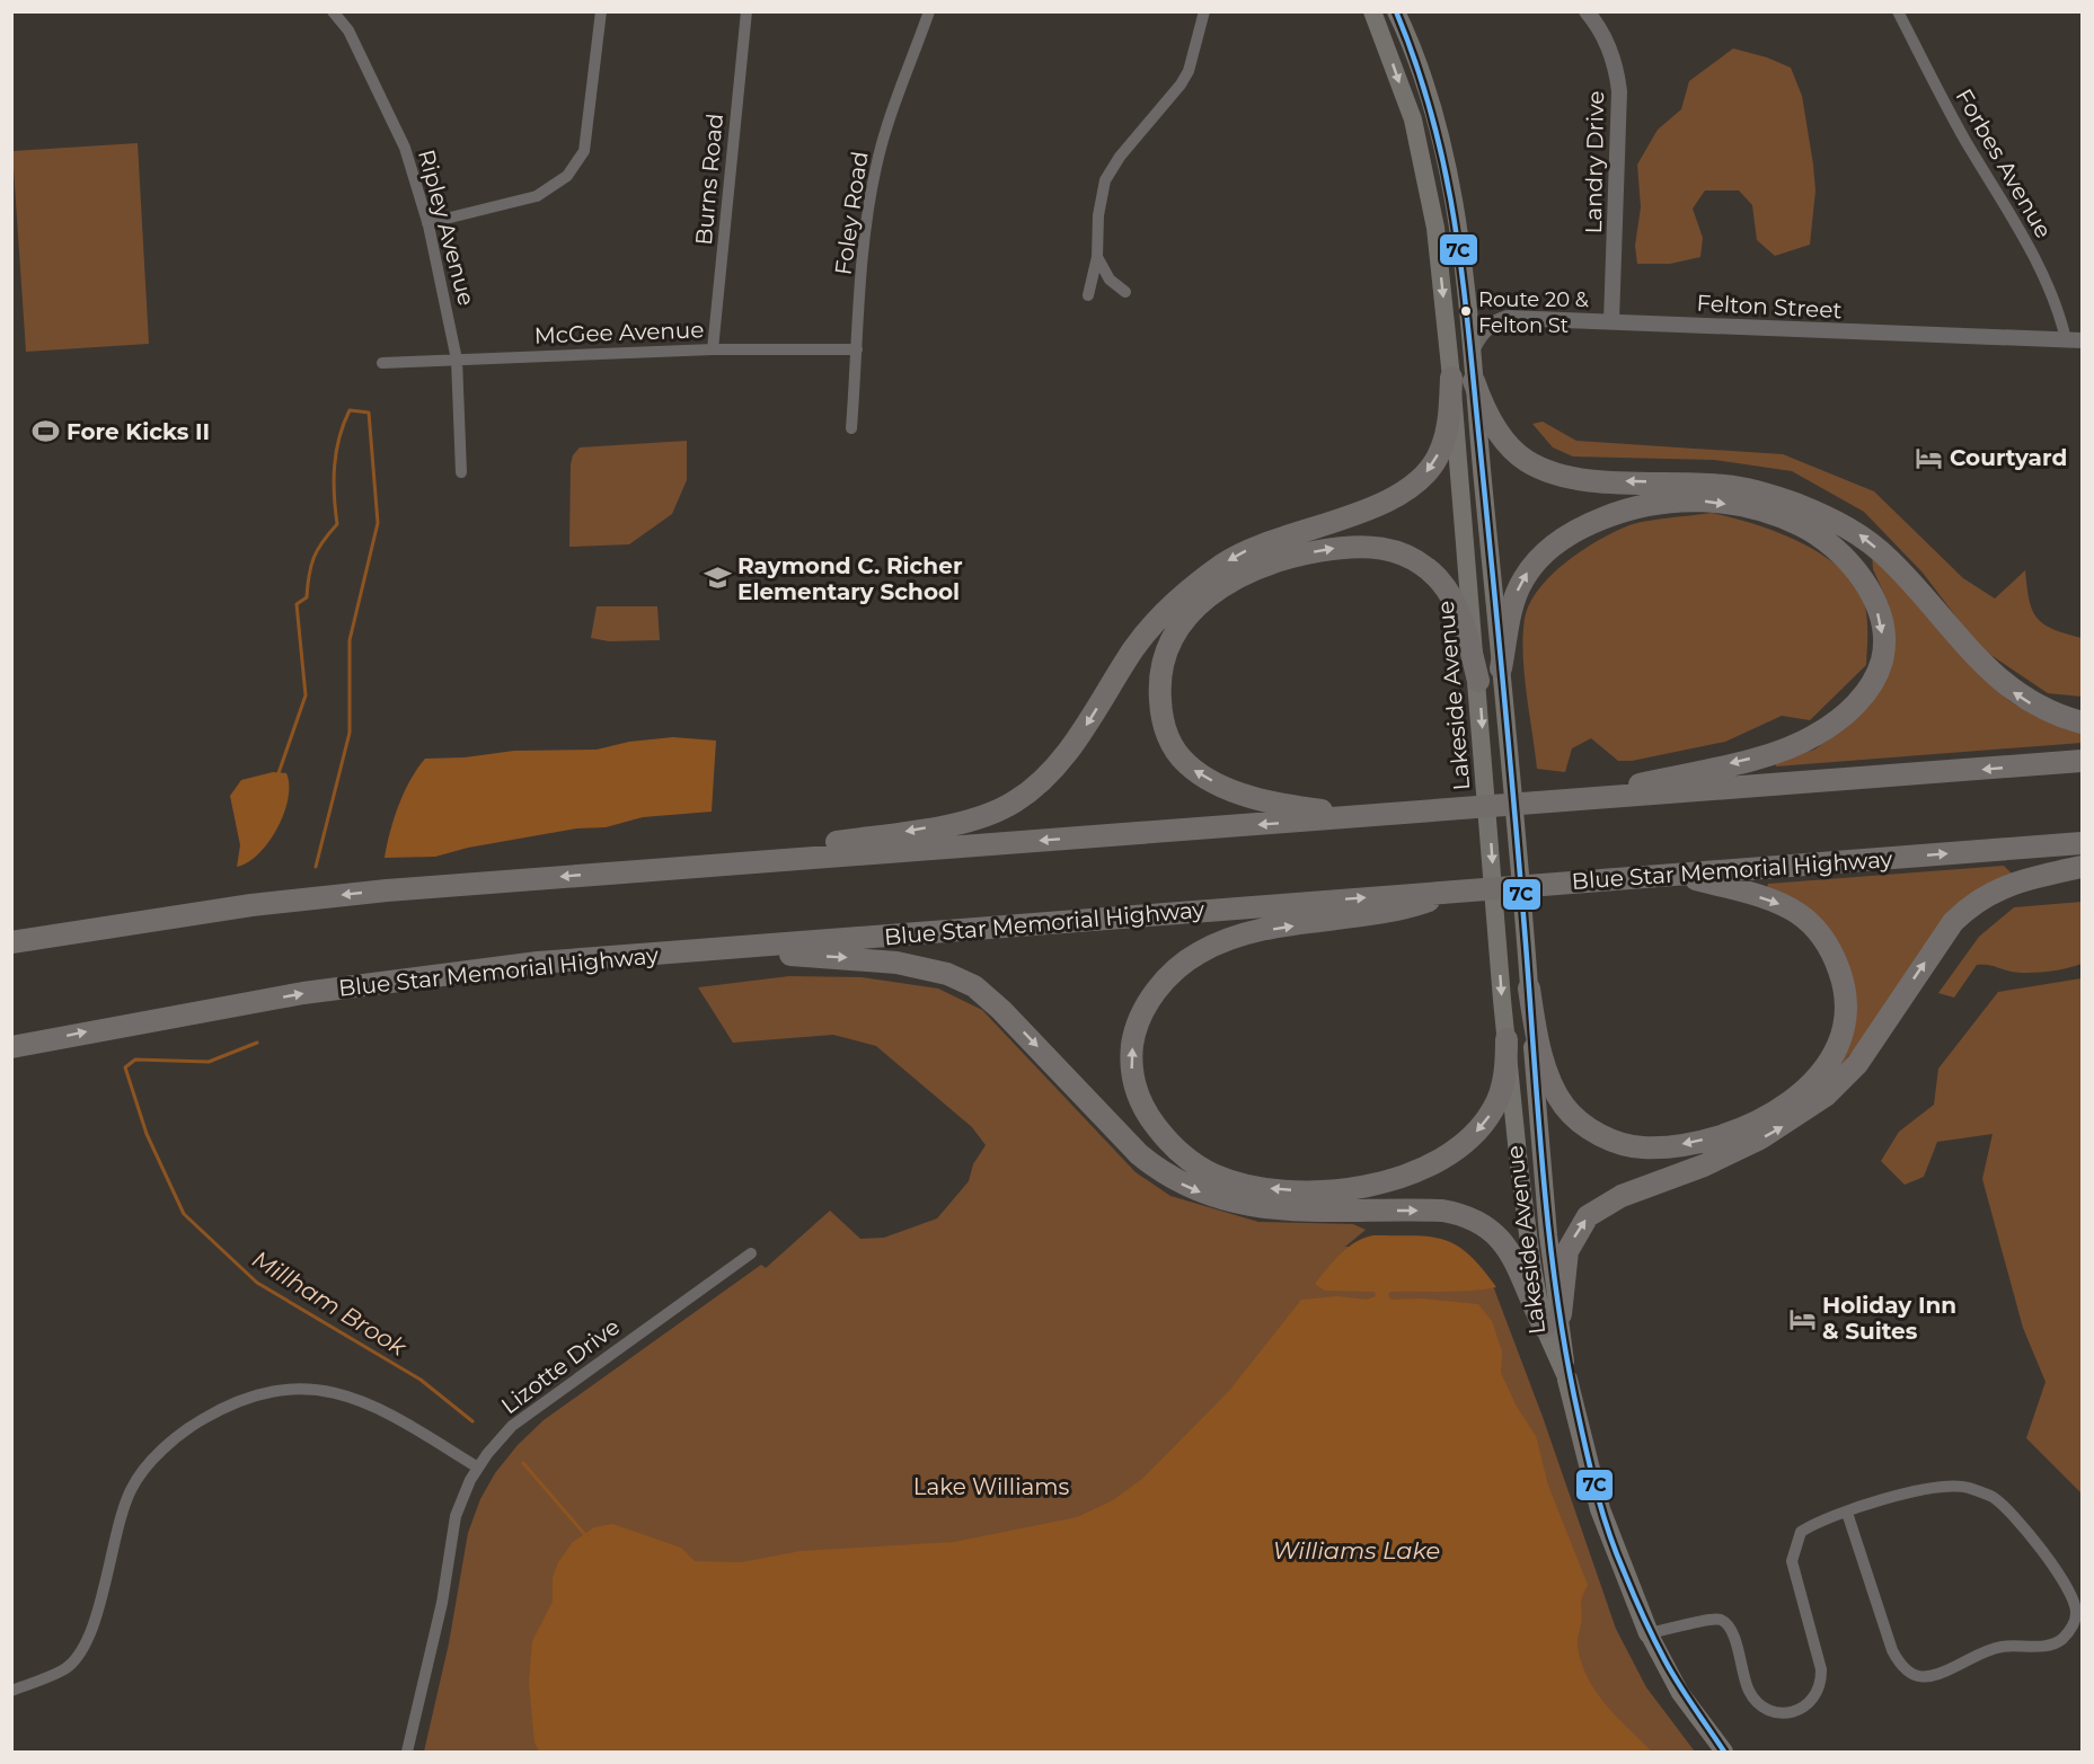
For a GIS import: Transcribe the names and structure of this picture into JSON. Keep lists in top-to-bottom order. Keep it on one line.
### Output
{"streets":{"highway":["Lakeside Avenue","Blue Star Memorial Highway"],"street":["Landry Drive","Forbes Avenue","Burns Road","Foley Road","Ripley Avenue","Felton Street","McGee Avenue","Lizotte Drive"]},"crossings":[["Landry Drive","Felton Street"],["Forbes Avenue","Felton Street"],["Burns Road","McGee Avenue"],["Foley Road","McGee Avenue"],["Ripley Avenue","McGee Avenue"],["Felton Street","Lakeside Avenue"]],"water":["Millham Brook","Williams Lake"],"parks":["Lake Williams"],"places":{"other":["Route 20 & Felton St"],"sports":["Fore Kicks II"],"hotel":["Courtyard","Holiday Inn & Suites"],"school or university":["Raymond C. Richer Elementary School"]},"lines":["transit line 7C"]}
